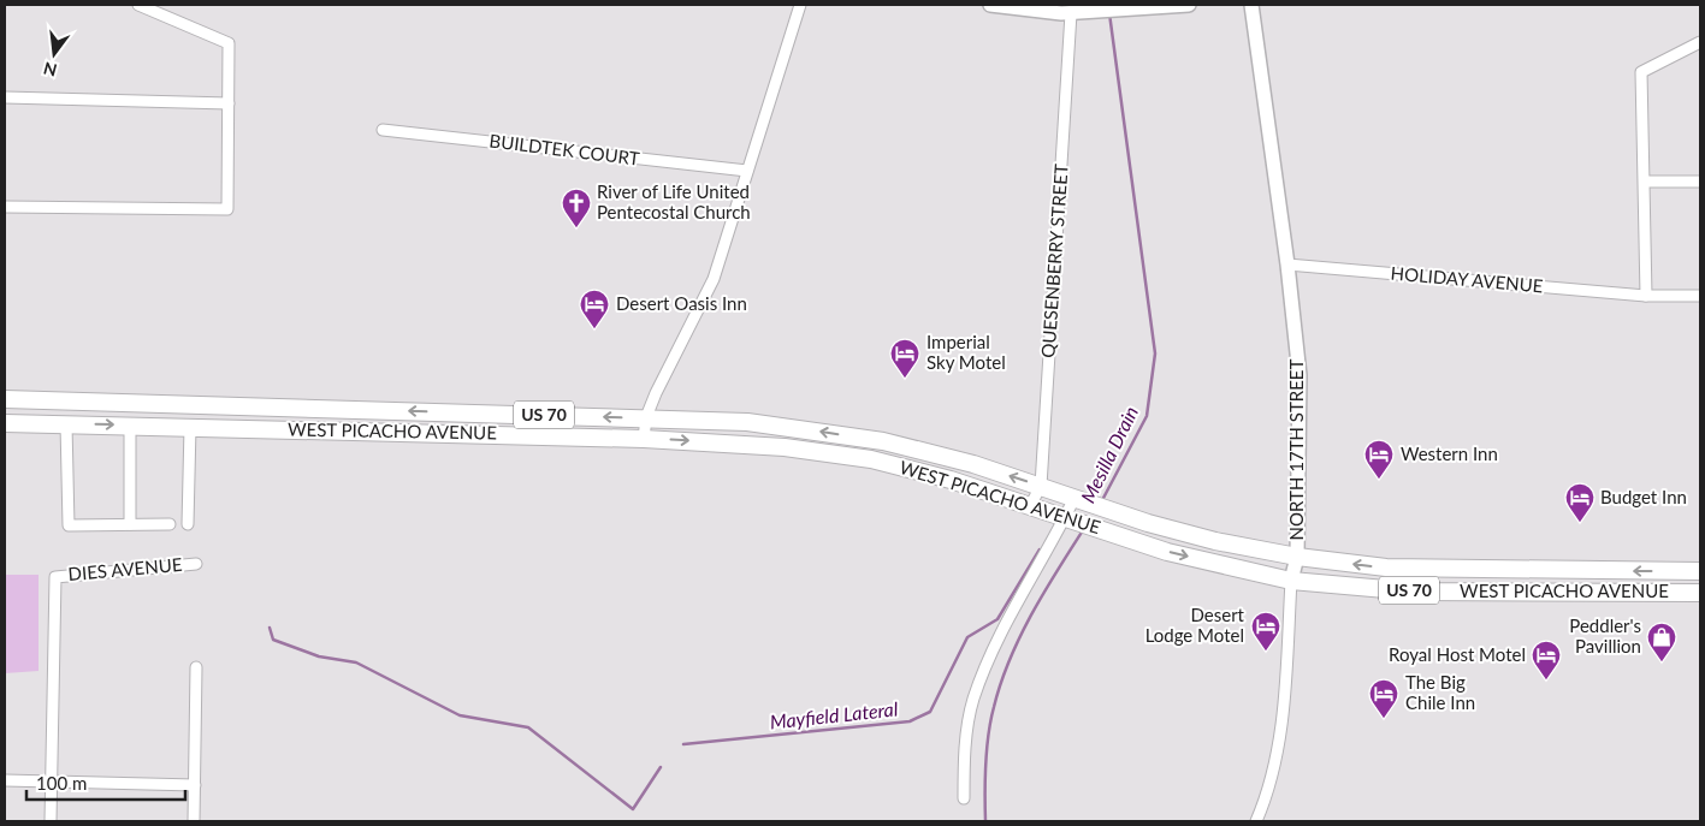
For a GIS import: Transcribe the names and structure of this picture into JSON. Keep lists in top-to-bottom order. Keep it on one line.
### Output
{"streets":{"main road":["US 70","WEST PICACHO AVENUE"],"street":["BUILDTEK COURT","QUESENBERRY STREET","HOLIDAY AVENUE","NORTH 17TH STREET","DIES AVENUE"]},"crossings":[["QUESENBERRY STREET","WEST PICACHO AVENUE"],["HOLIDAY AVENUE","NORTH 17TH STREET"],["WEST PICACHO AVENUE","NORTH 17TH STREET"]],"water":["Mesilla Drain","Mayfield Lateral"],"places":{"church":["River of Life United Pentecostal Church"],"hotel":["Desert Oasis Inn","Imperial Sky Motel","Western Inn","Budget Inn","Desert Lodge Motel","Royal Host Motel","The Big Chile Inn"],"shop":["Peddler's Pavillion"]},"scale_bar":"100 m","north":"bottom"}
